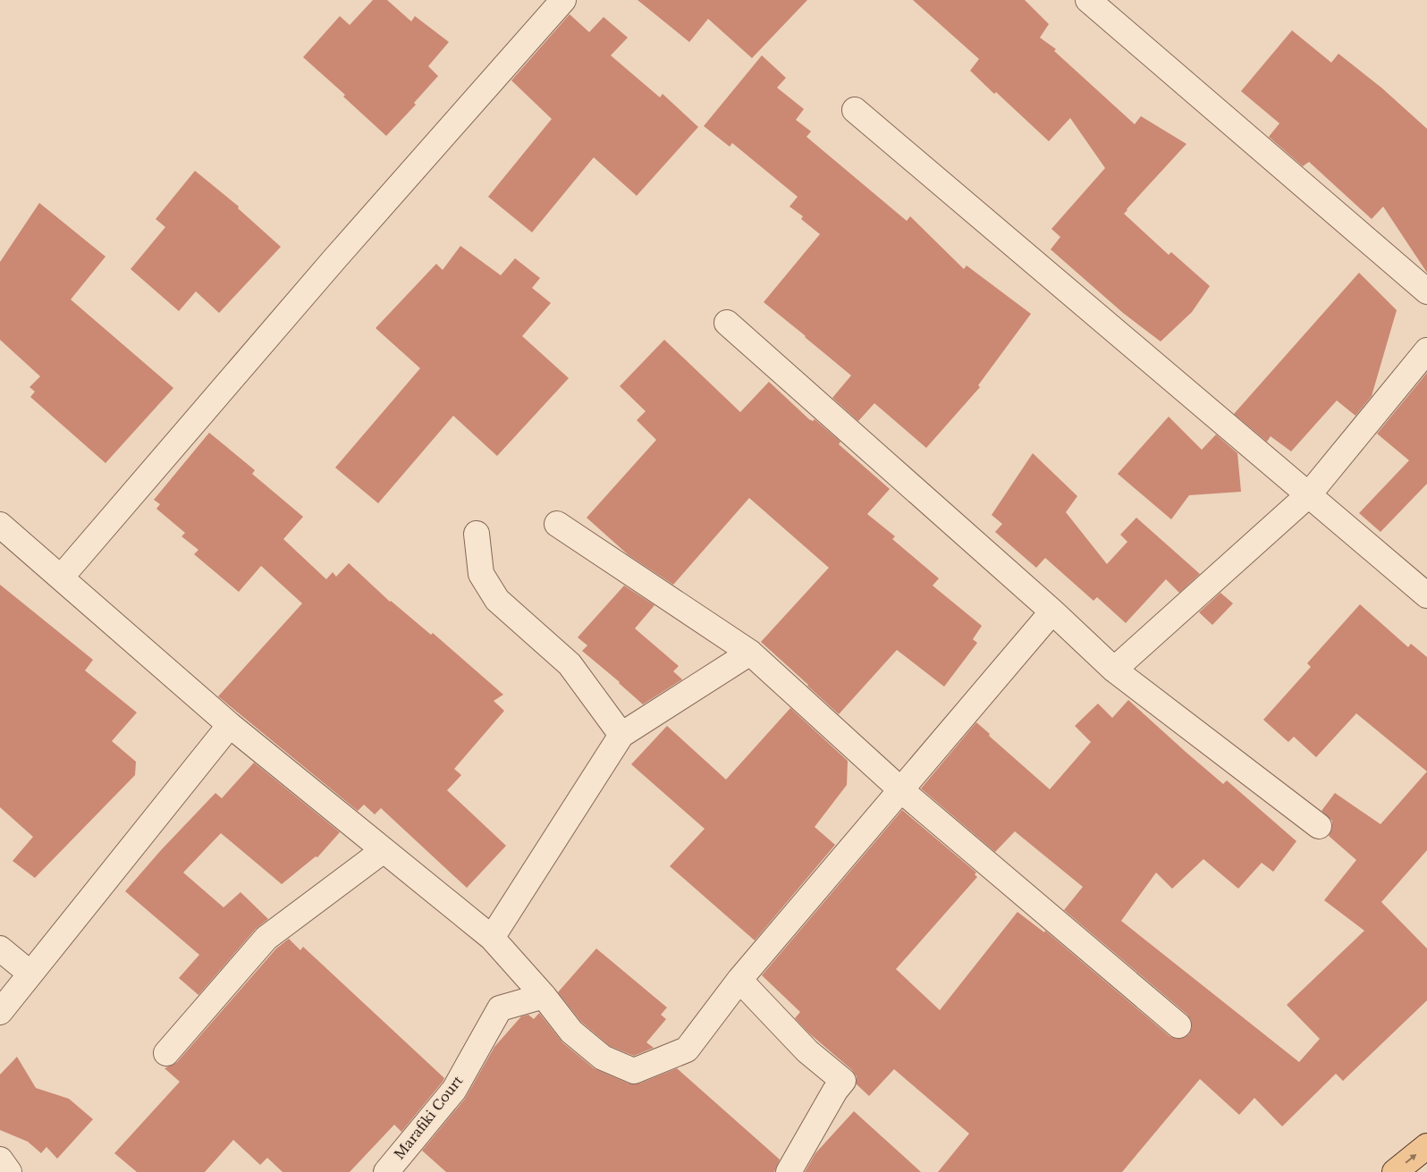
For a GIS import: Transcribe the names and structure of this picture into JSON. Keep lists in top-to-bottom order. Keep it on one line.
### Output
{"streets":{"street":["Marafiki Court"]}}
